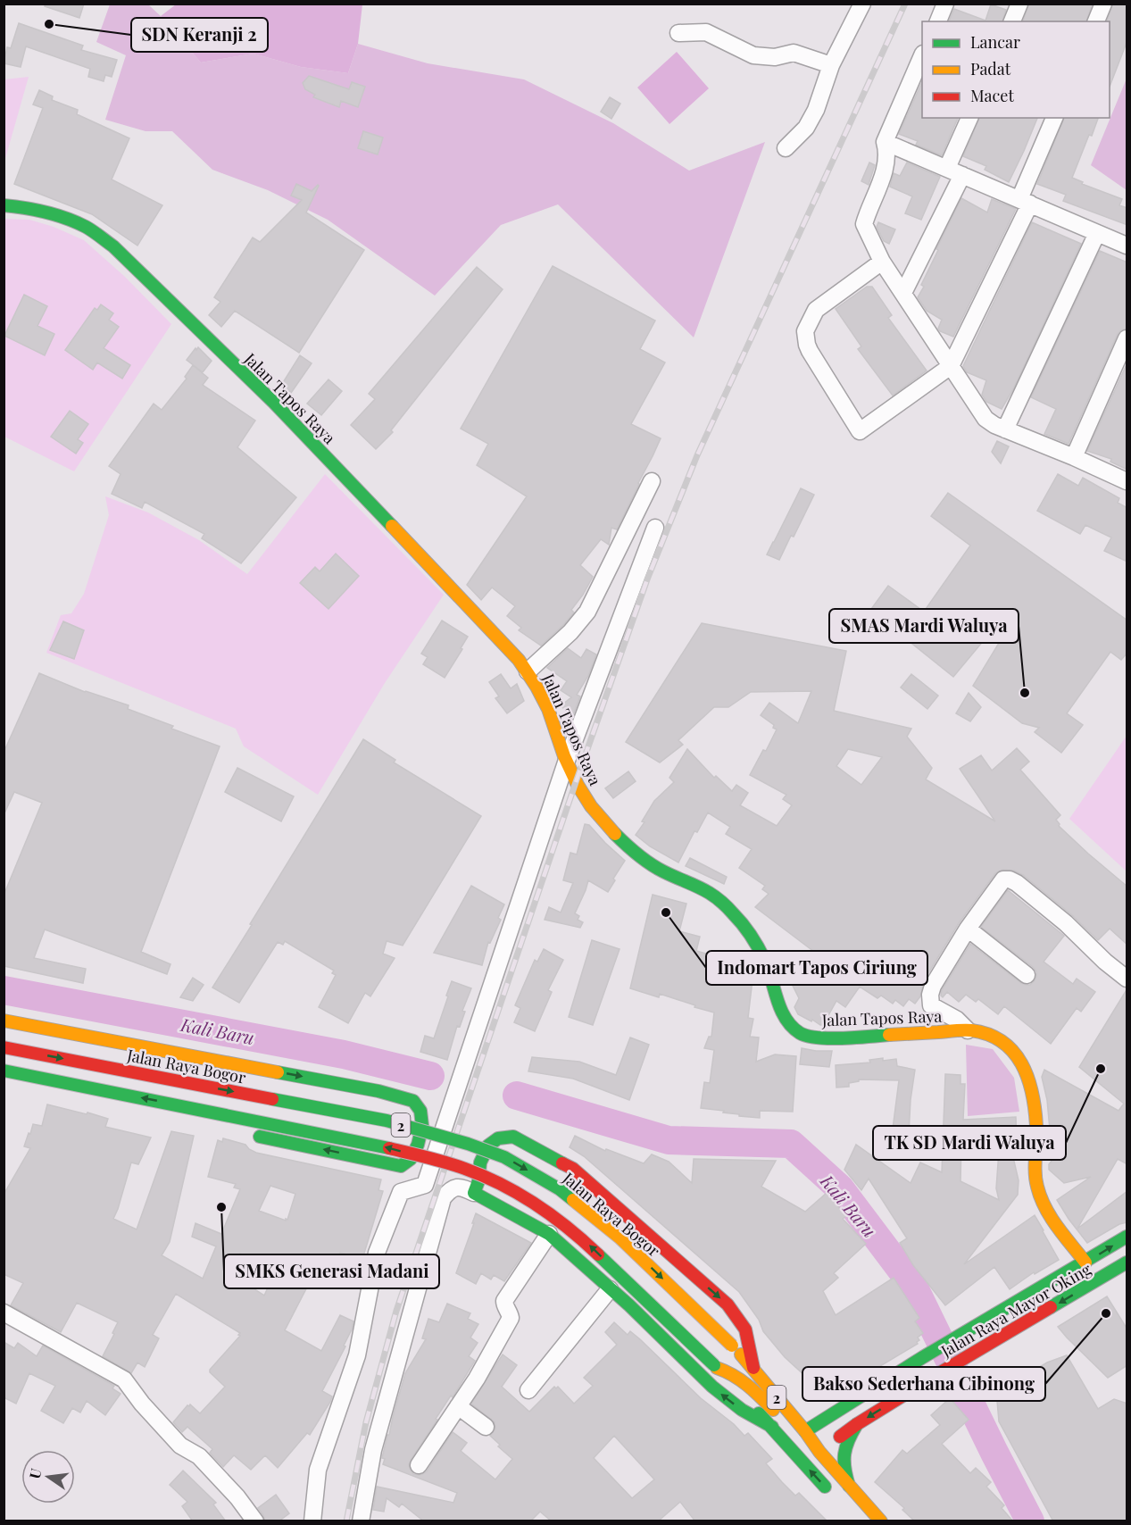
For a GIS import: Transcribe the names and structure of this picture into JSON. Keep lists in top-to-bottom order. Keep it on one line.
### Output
{"streets":{"main road":["Jalan Tapos Raya","Jalan Raya Bogor","2","Jalan Raya Mayor Oking"]},"crossings":[["Jalan Tapos Raya","Jalan Raya Mayor Oking"],["Jalan Raya Bogor","Jalan Raya Mayor Oking"]],"water":["Kali Baru"],"places":["SDN Keranji 2","SMAS Mardi Waluya","Indomart Tapos Ciriung","TK SD Mardi Waluya","SMKS Generasi Madani","Bakso Sederhana Cibinong"],"legend":["Lancar","Padat","Macet"],"north":"left"}
